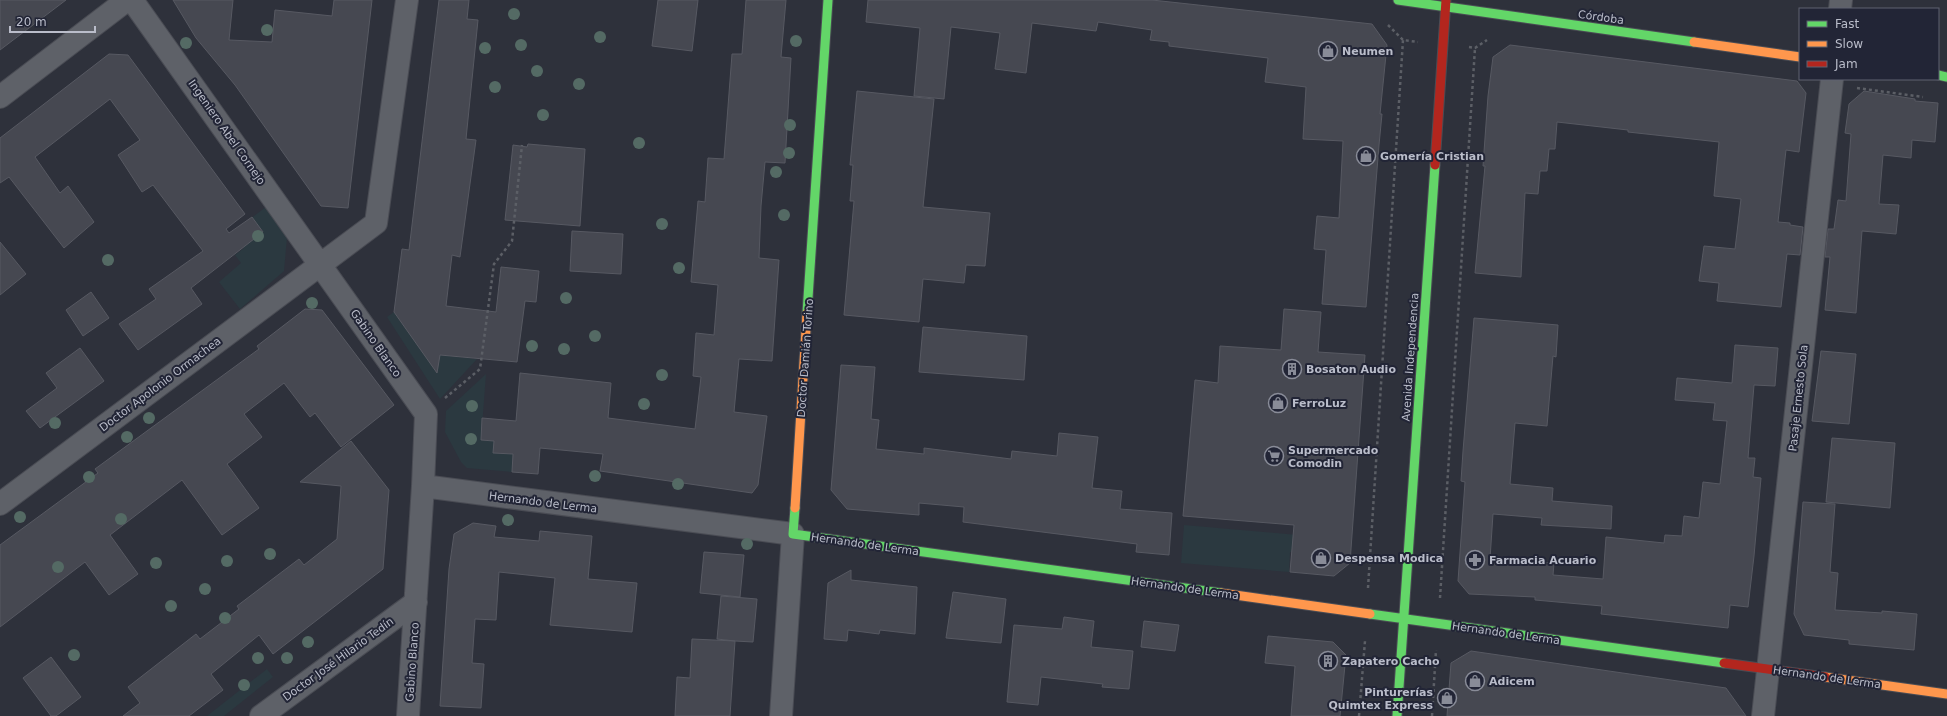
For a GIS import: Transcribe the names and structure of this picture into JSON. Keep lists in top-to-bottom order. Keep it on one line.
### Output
{"streets":{"main road":["Córdoba","Avenida Independencia","Doctor Damián Torino","Hernando de Lerma"],"street":["Ingeniero Abel Cornejo","Gabino Blanco","Doctor Apolonio Ormachea","Pasaje Ernesto Sola","Doctor José Hilario Tedín"]},"crossings":[["Córdoba","Avenida Independencia"],["Ingeniero Abel Cornejo","Gabino Blanco"],["Ingeniero Abel Cornejo","Doctor Apolonio Ormachea"],["Gabino Blanco","Doctor Apolonio Ormachea"],["Gabino Blanco","Hernando de Lerma"],["Gabino Blanco","Doctor José Hilario Tedín"],["Avenida Independencia","Hernando de Lerma"],["Doctor Damián Torino","Hernando de Lerma"],["Pasaje Ernesto Sola","Hernando de Lerma"]],"places":{"shop":["Neumen","Gomería Cristian","FerroLuz","Despensa Modica","Adicem","Pinturerías Quimtex Express"],"building":["Bosaton Audio","Zapatero Cacho"],"supermarket":["Supermercado Comodin"],"pharmacy":["Farmacia Acuario"]},"legend":["Fast","Slow","Jam"],"scale_bar":"20 m"}
